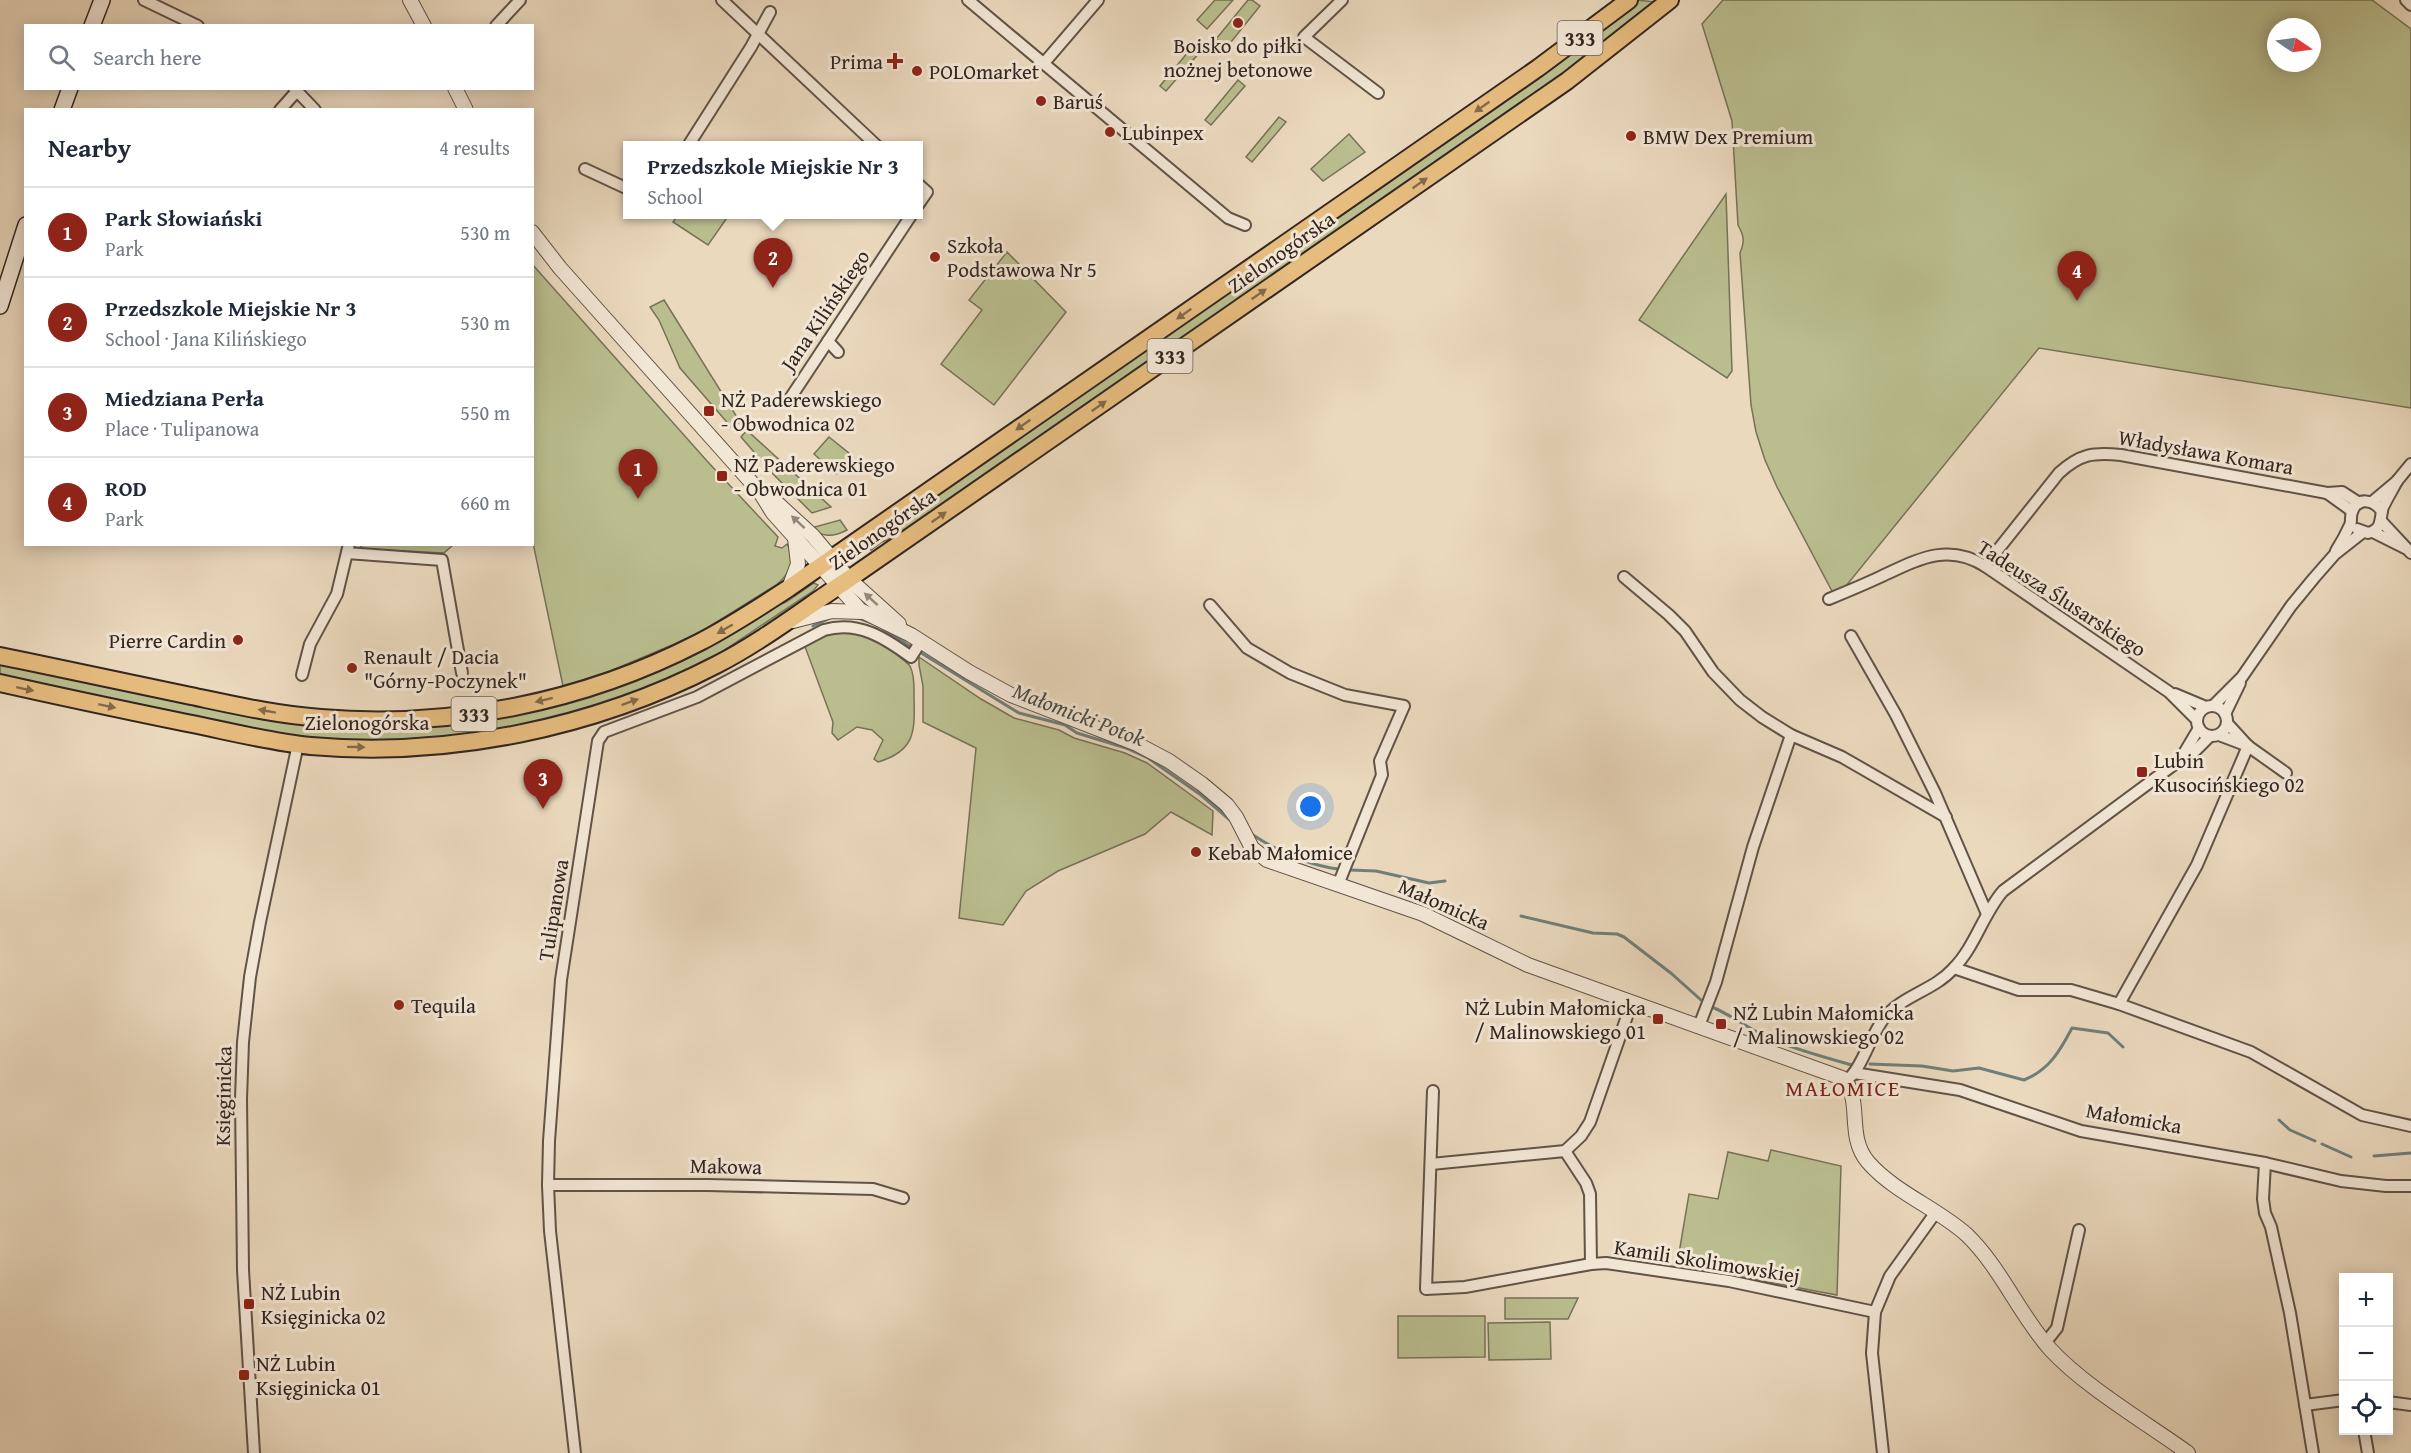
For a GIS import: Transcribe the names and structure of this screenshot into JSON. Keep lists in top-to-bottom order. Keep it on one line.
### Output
{"streets":{"main road":["333","Zielonogórska"],"street":["Jana Kilińskiego","Władysława Komara","Tadeusza Ślusarskiego","Małomicka","Tulipanowa","Księginicka","Makowa","Kamili Skolimowskiej"]},"crossings":[["Zielonogórska","Małomicka"],["Zielonogórska","Księginicka"],["Władysława Komara","Tadeusza Ślusarskiego"],["Małomicka","Tulipanowa"],["Tulipanowa","Makowa"]],"districts":["MAŁOMICE"],"water":["Małomicki Potok"],"places":{"other":["Boisko do piłki nożnej betonowe","POLOmarket","Baruś","Lubinpex","BMW Dex Premium","Szkoła Podstawowa Nr 5","Pierre Cardin","Renault / Dacia \"Górny-Poczynek\"","Kebab Małomice","Tequila"],"health":["Prima"],"transit":["NŻ Paderewskiego - Obwodnica 02","NŻ Paderewskiego - Obwodnica 01","Lubin Kusocińskiego 02","NŻ Lubin Małomicka / Malinowskiego 01","NŻ Lubin Małomicka / Malinowskiego 02","NŻ Lubin Księginicka 02","NŻ Lubin Księginicka 01"]},"north":"right","page":{"search":"Search here","heading":["Nearby","4 results"],"popup":["Przedszkole Miejskie Nr 3","School"],"list":[{"mark":"1","name":"Park Słowiański","note":"Park","value":"530 m"},{"mark":"2","name":"Przedszkole Miejskie Nr 3","note":"School · Jana Kilińskiego","value":"530 m"},{"mark":"3","name":"Miedziana Perła","note":"Place · Tulipanowa","value":"550 m"},{"mark":"4","name":"ROD","note":"Park","value":"660 m"}],"pins":["2","4","1","3"],"map_buttons":["+","−"]}}
